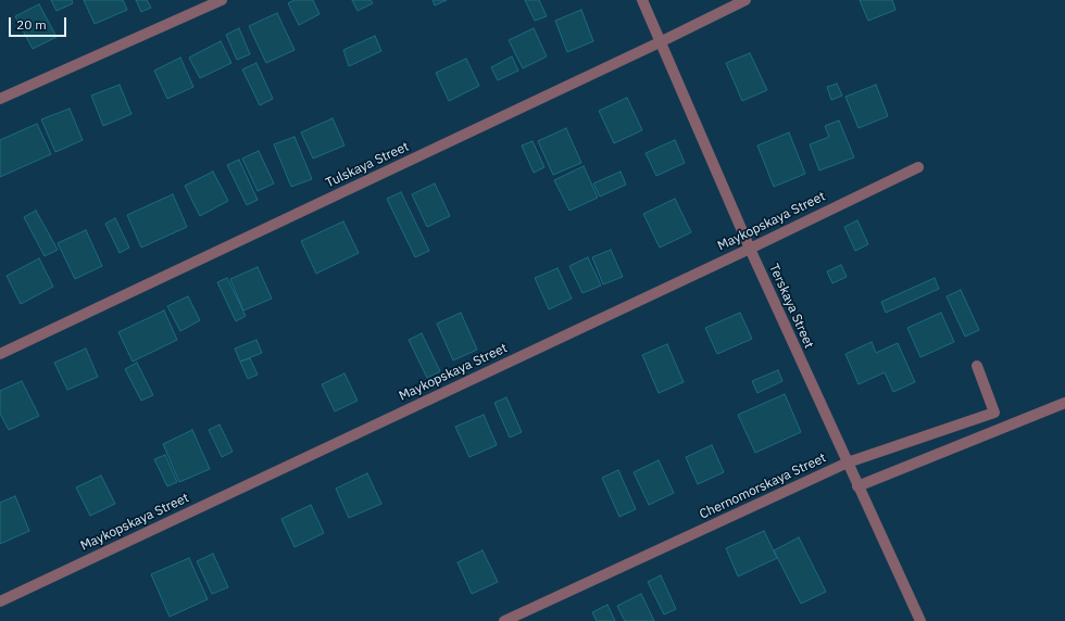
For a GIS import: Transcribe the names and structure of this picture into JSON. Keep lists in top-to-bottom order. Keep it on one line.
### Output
{"streets":{"street":["Tulskaya Street","Maykopskaya Street","Terskaya Street","Chernomorskaya Street"]},"crossings":[["Tulskaya Street","Terskaya Street"],["Maykopskaya Street","Terskaya Street"],["Terskaya Street","Chernomorskaya Street"]],"scale_bar":"20 m"}
